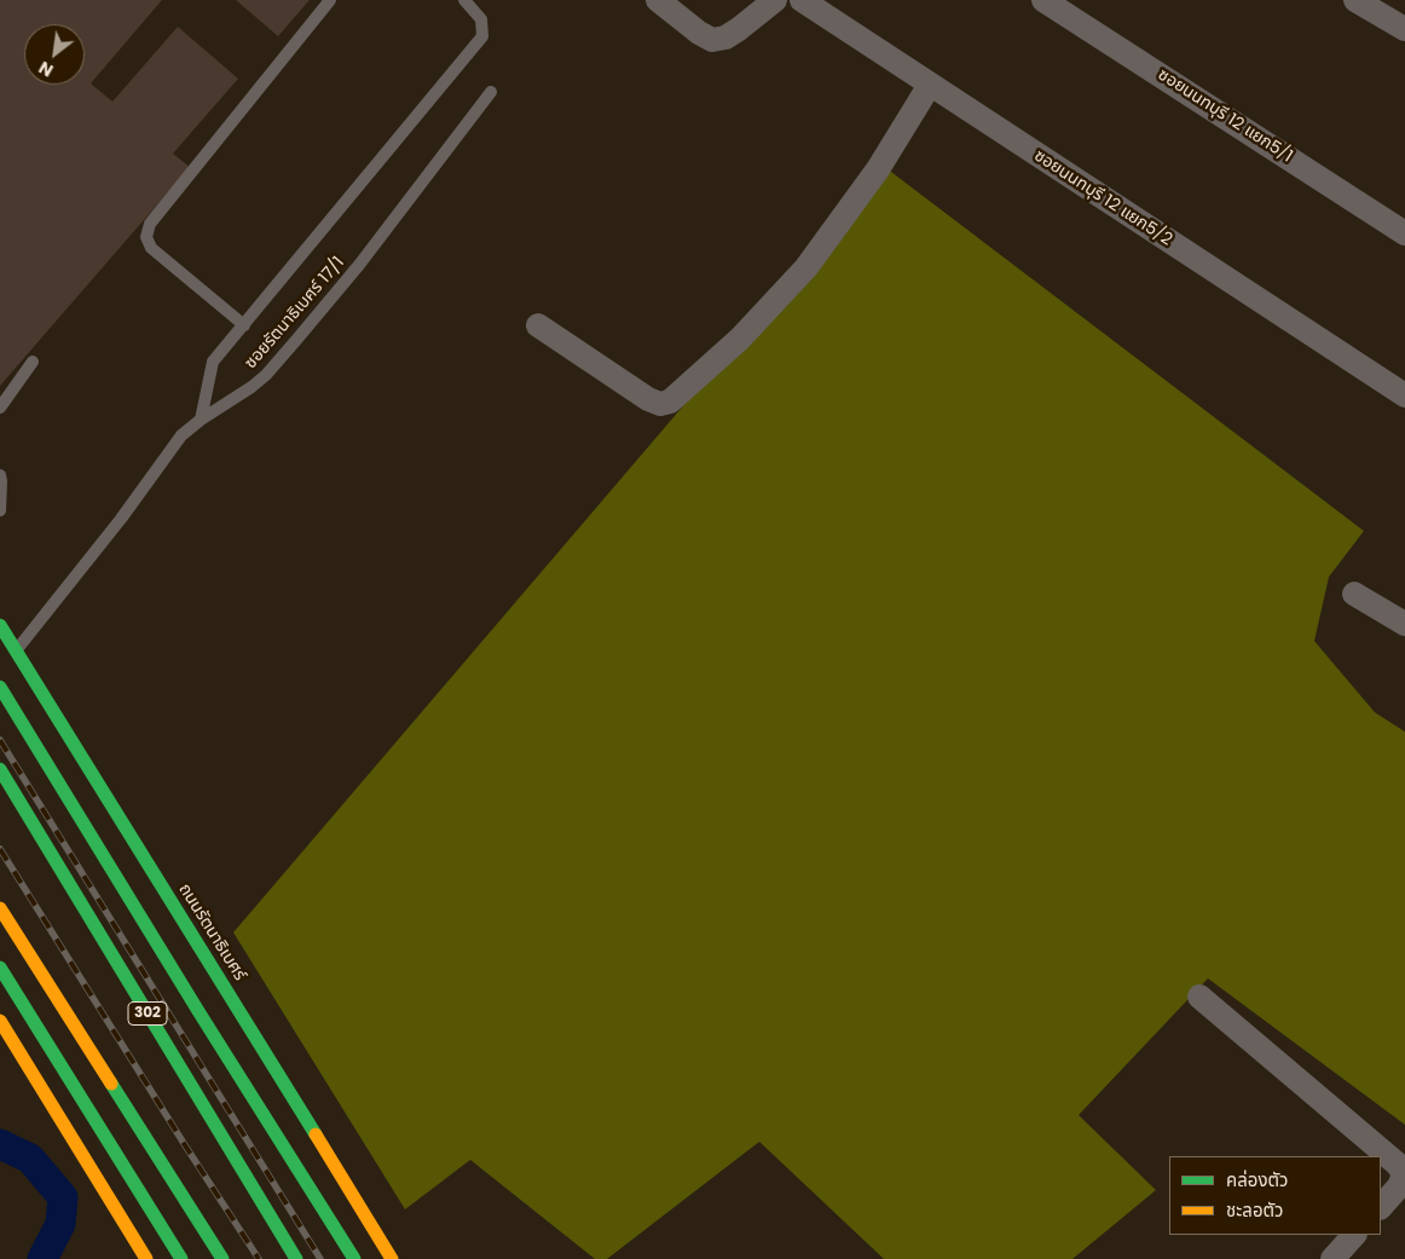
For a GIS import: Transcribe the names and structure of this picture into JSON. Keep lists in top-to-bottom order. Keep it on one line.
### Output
{"streets":{"main road":["ถนนรัตนาธิเบศร์","302"],"street":["ซอยนนทบุรี 12 แยก5/1","ซอยนนทบุรี 12 แยก5/2"],"lane":["ซอยรัตนาธิเบศร์ 17/1"]},"crossings":[["ซอยรัตนาธิเบศร์ 17/1","ถนนรัตนาธิเบศร์"]],"legend":["คล่องตัว","ชะลอตัว"],"north":"bottom left"}
